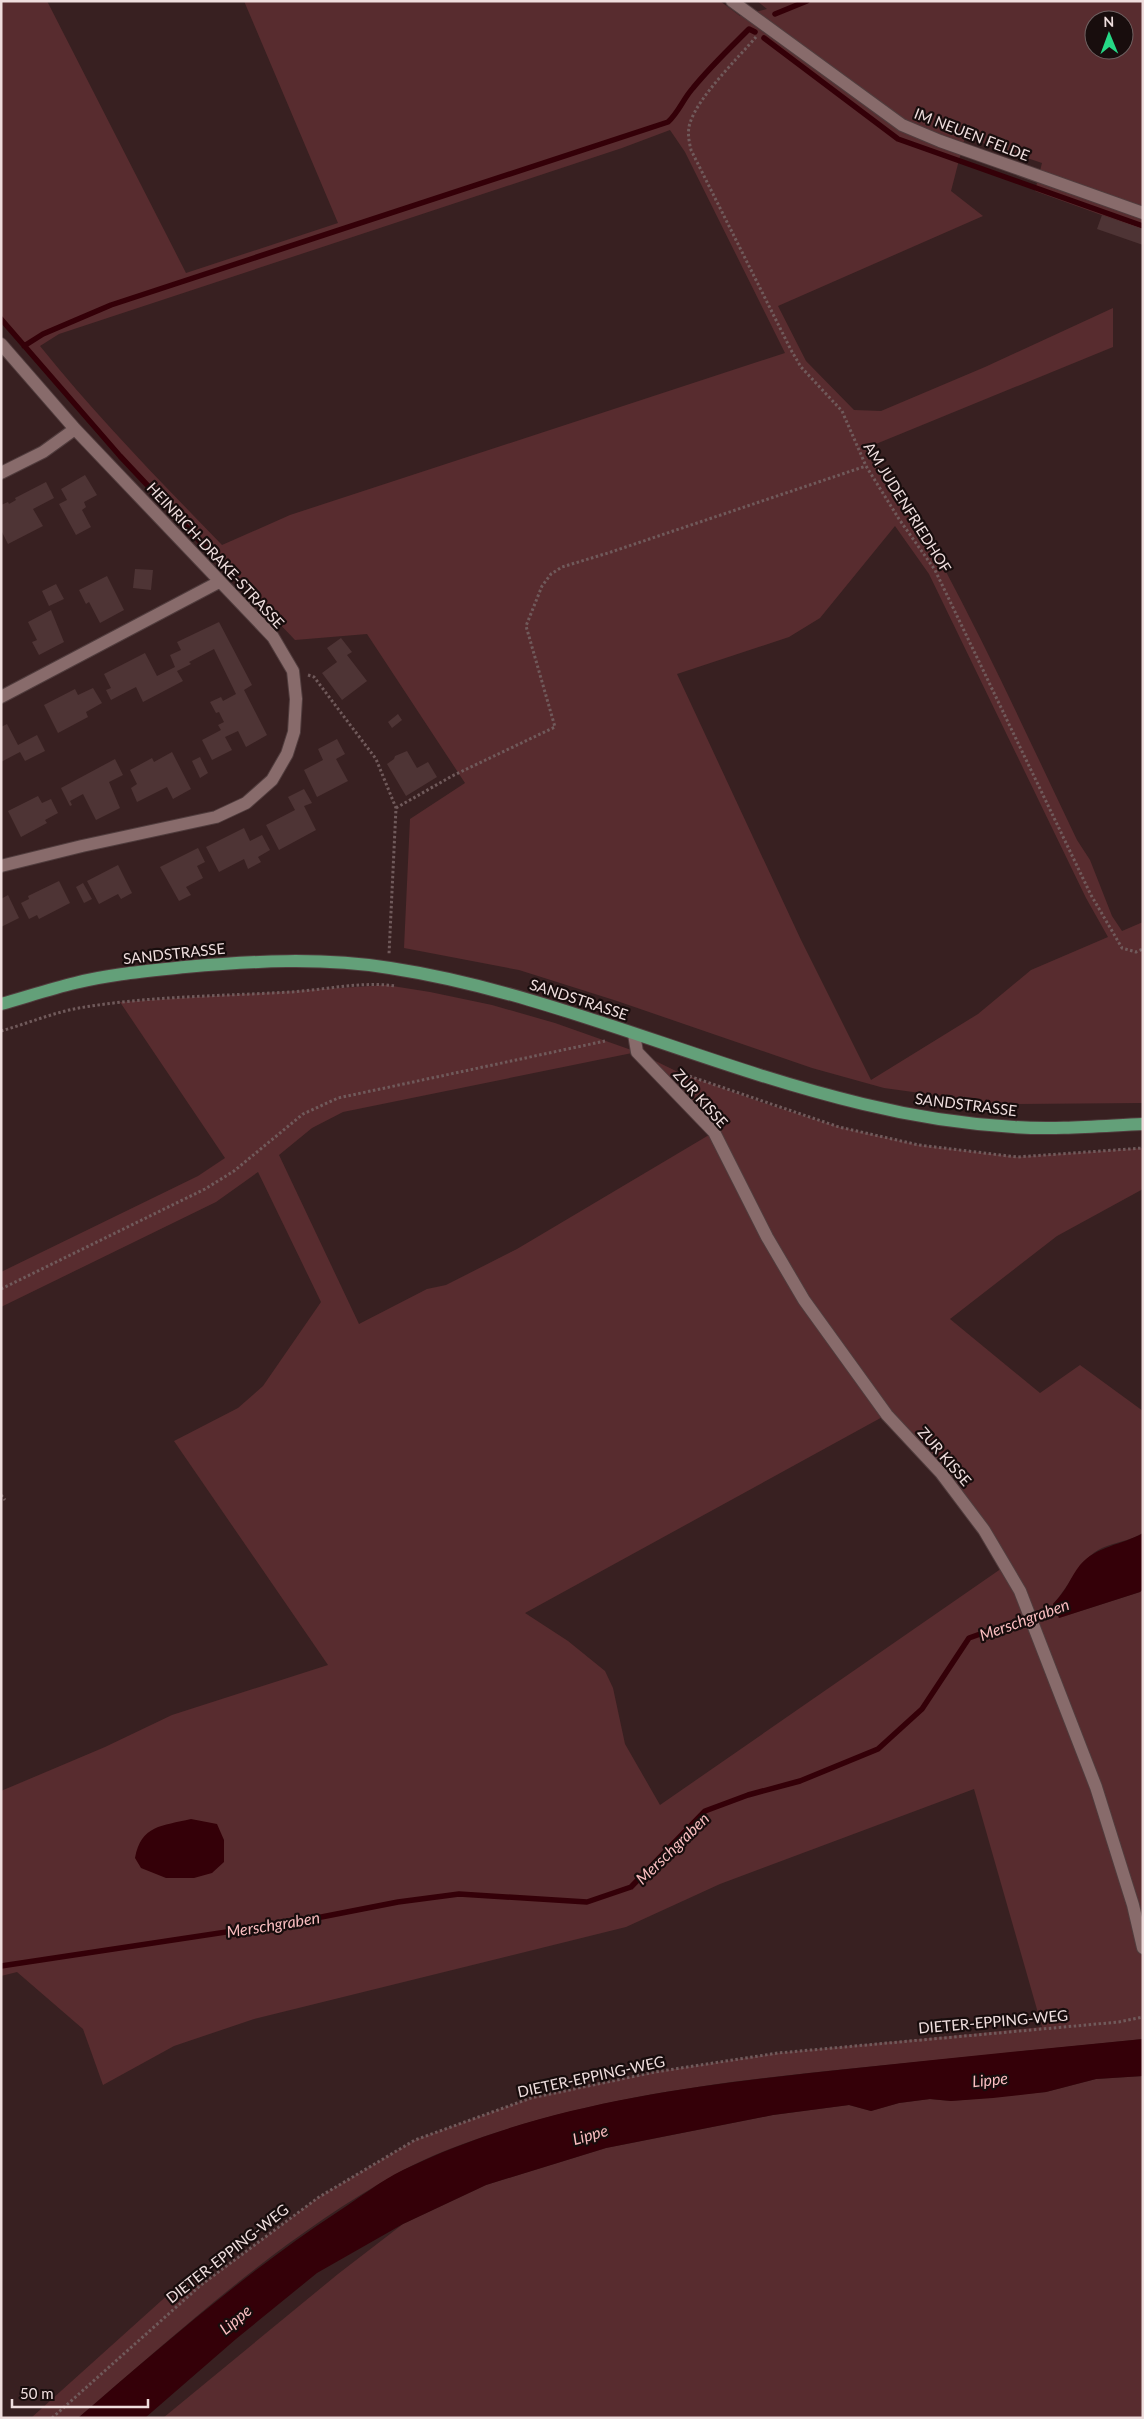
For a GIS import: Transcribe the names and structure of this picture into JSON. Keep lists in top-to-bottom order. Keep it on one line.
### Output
{"streets":{"main road":["SANDSTRASSE"],"street":["IM NEUEN FELDE","HEINRICH-DRAKE-STRASSE","ZUR KISSE"],"path":["AM JUDENFRIEDHOF","DIETER-EPPING-WEG"]},"crossings":[["IM NEUEN FELDE","AM JUDENFRIEDHOF"],["SANDSTRASSE","ZUR KISSE"]],"water":["Merschgraben","Lippe"],"scale_bar":"50 m","north":"top"}
